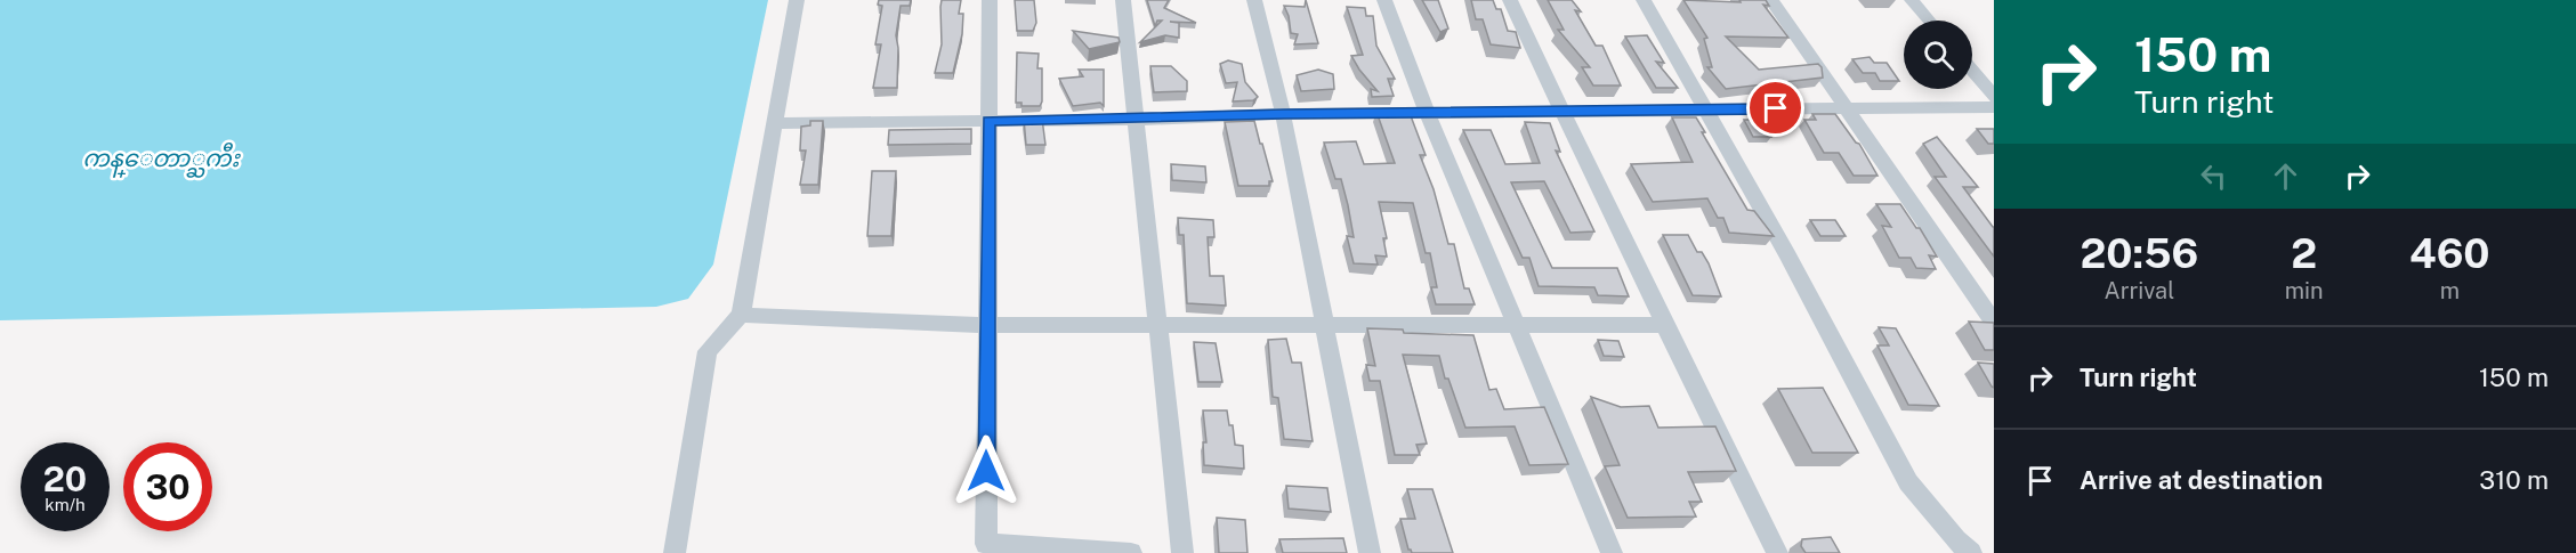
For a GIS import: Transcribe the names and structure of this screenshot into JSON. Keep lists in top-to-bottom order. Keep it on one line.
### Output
{"water":["ကန္ေတာ္ႀကီး"],"page":{"turn":["150 m","Turn right"],"eta":["20:56","Arrival","2","min","460","m"],"list":[{"name":"Turn right","value":"150 m"},{"name":"Arrive at destination","value":"310 m"}],"speed":"20 km/h","limit":"30"}}
